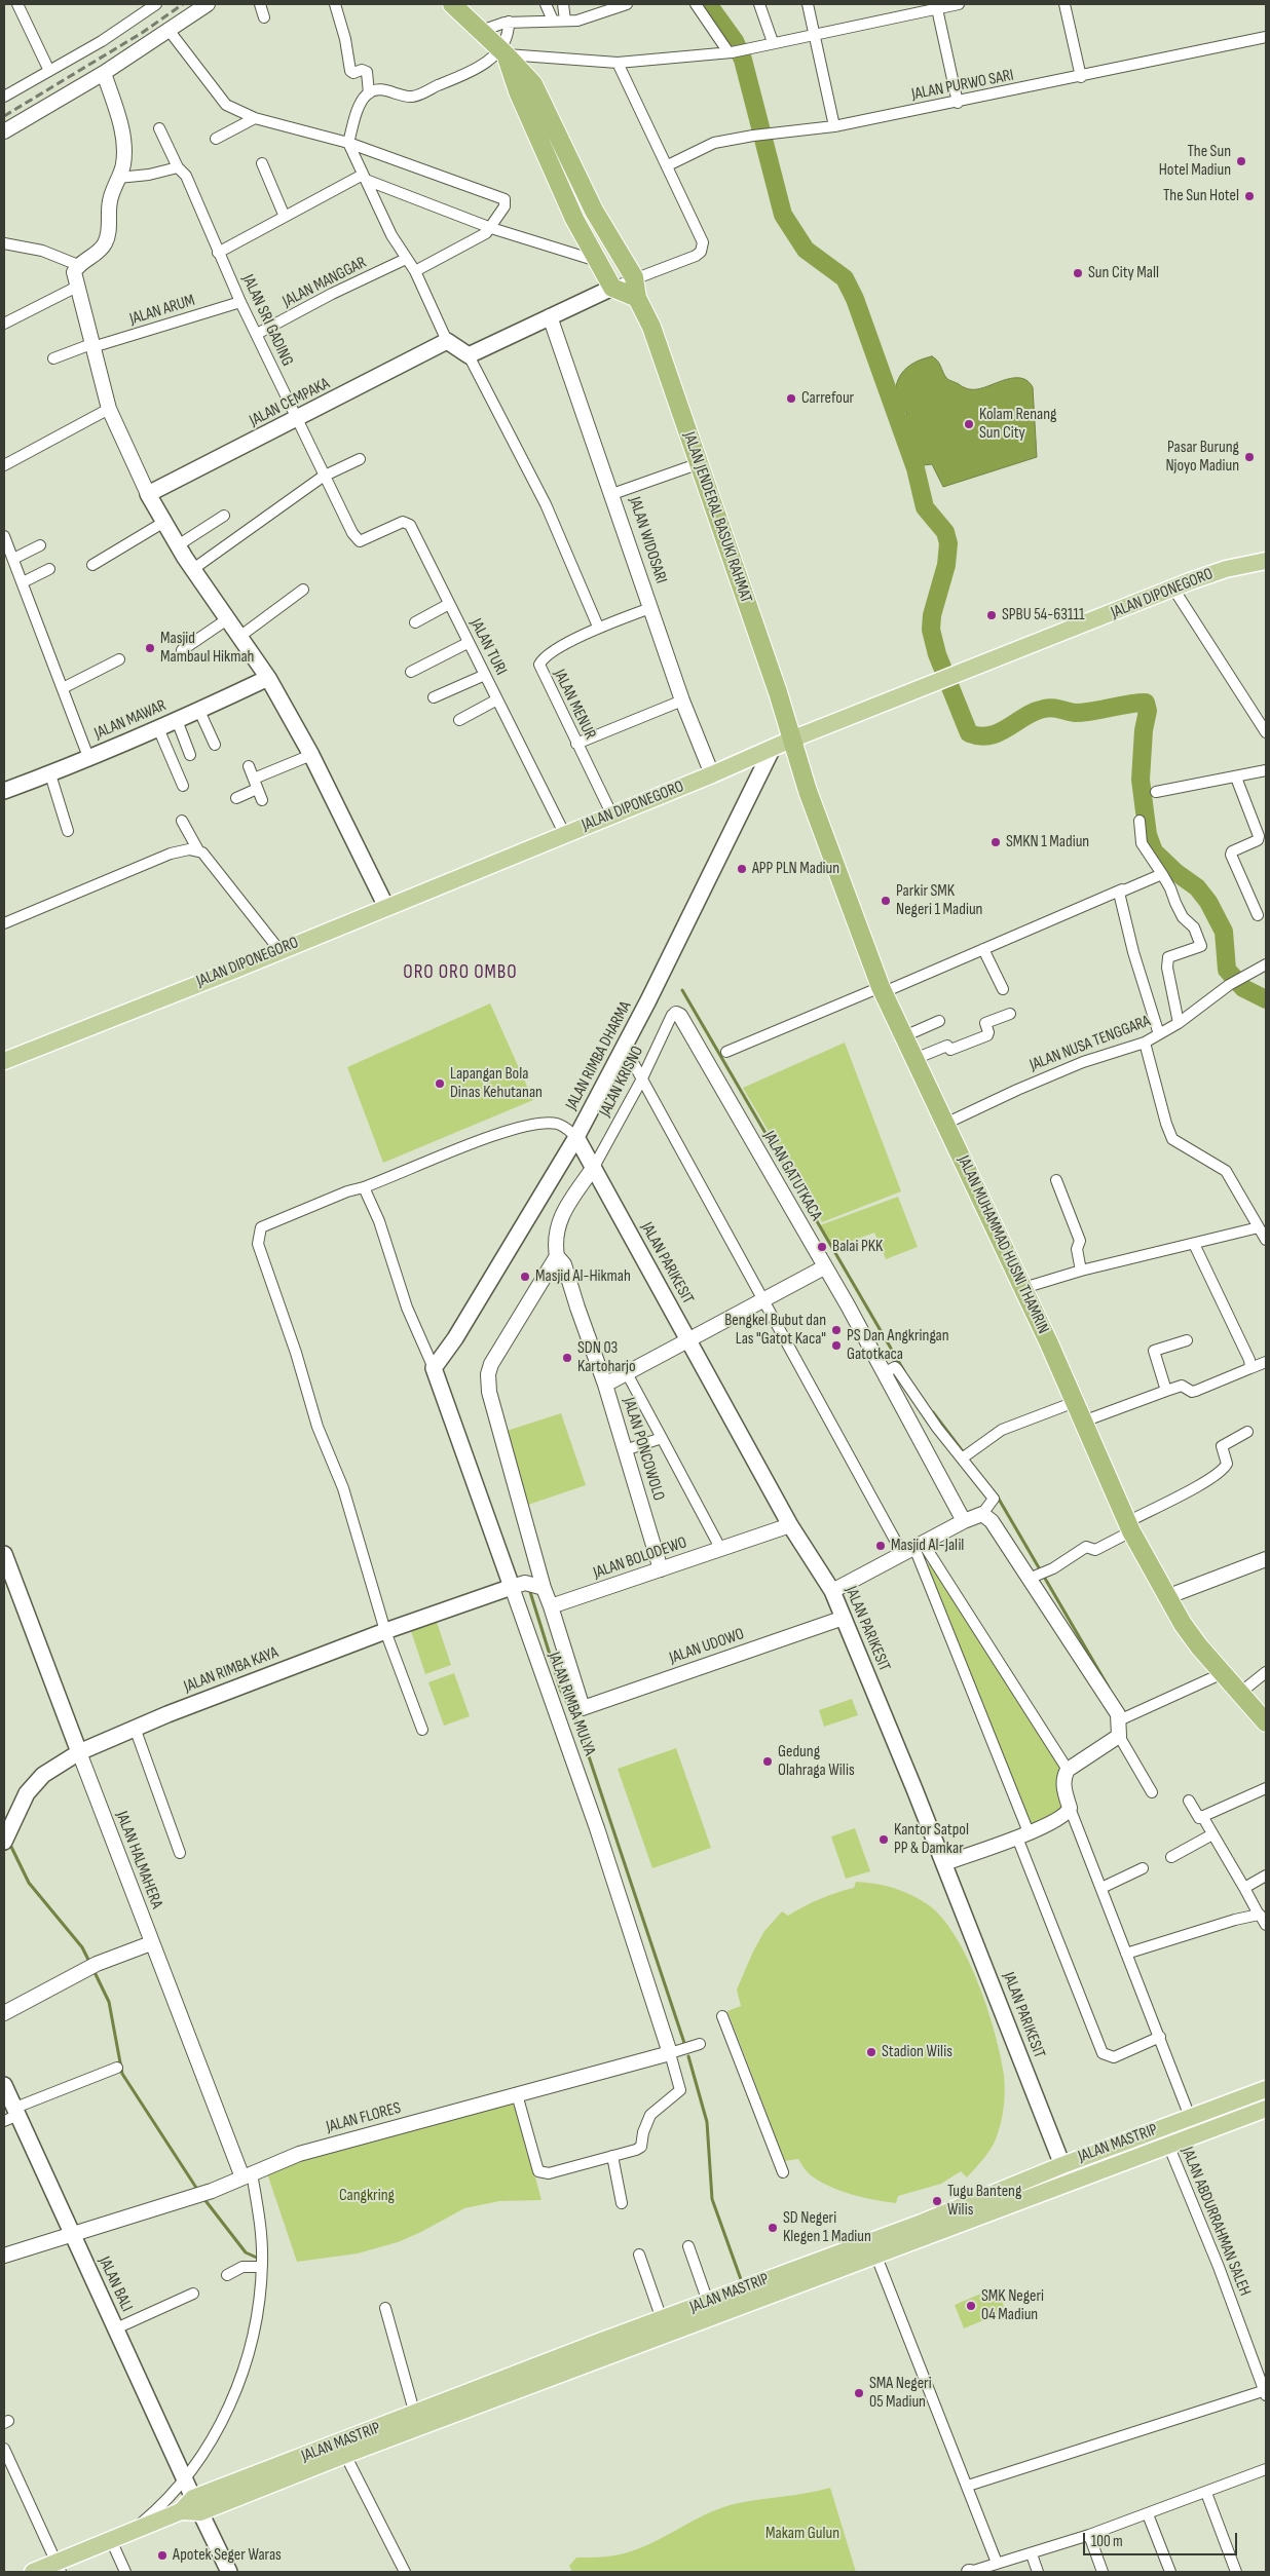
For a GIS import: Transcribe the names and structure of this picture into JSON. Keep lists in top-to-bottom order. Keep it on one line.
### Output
{"streets":{"highway":["JALAN JENDERAL BASUKI RAHMAT","JALAN MUHAMMAD HUSNI THAMRIN"],"main road":["JALAN CEMPAKA","JALAN DIPONEGORO","JALAN MAWAR","JALAN RIMBA DHARMA","JALAN PARIKESIT","JALAN RIMBA KAYA","JALAN RIMBA MULYA","JALAN HALMAHERA","JALAN MASTRIP","JALAN BALI"],"street":["JALAN PURWO SARI","JALAN MANGGAR","JALAN ARUM","JALAN SRI GADING","JALAN WIDOSARI","JALAN TURI","JALAN MENUR","JALAN NUSA TENGGARA","JALAN KRISNO","JALAN GATUTKACA","JALAN PONCOWOLO","JALAN BOLODEWO","JALAN UDOWO","JALAN FLORES","JALAN ABDURRAHMAN SALEH"]},"crossings":[["JALAN MANGGAR","JALAN SRI GADING"],["JALAN ARUM","JALAN SRI GADING"],["JALAN SRI GADING","JALAN CEMPAKA"],["JALAN SRI GADING","JALAN TURI"],["JALAN JENDERAL BASUKI RAHMAT","JALAN DIPONEGORO"],["JALAN JENDERAL BASUKI RAHMAT","JALAN MUHAMMAD HUSNI THAMRIN"],["JALAN WIDOSARI","JALAN DIPONEGORO"],["JALAN WIDOSARI","JALAN MENUR"],["JALAN DIPONEGORO","JALAN TURI"],["JALAN DIPONEGORO","JALAN MENUR"],["JALAN DIPONEGORO","JALAN RIMBA DHARMA"],["JALAN DIPONEGORO","JALAN MUHAMMAD HUSNI THAMRIN"],["JALAN NUSA TENGGARA","JALAN MUHAMMAD HUSNI THAMRIN"],["JALAN RIMBA DHARMA","JALAN PARIKESIT"],["JALAN RIMBA DHARMA","JALAN RIMBA MULYA"],["JALAN KRISNO","JALAN GATUTKACA"],["JALAN KRISNO","JALAN PARIKESIT"],["JALAN PARIKESIT","JALAN BOLODEWO"],["JALAN PARIKESIT","JALAN UDOWO"],["JALAN PARIKESIT","JALAN MASTRIP"],["JALAN PONCOWOLO","JALAN BOLODEWO"],["JALAN BOLODEWO","JALAN UDOWO"],["JALAN RIMBA KAYA","JALAN RIMBA MULYA"],["JALAN RIMBA KAYA","JALAN HALMAHERA"],["JALAN RIMBA MULYA","JALAN FLORES"],["JALAN HALMAHERA","JALAN FLORES"],["JALAN FLORES","JALAN BALI"],["JALAN MASTRIP","JALAN ABDURRAHMAN SALEH"],["JALAN MASTRIP","JALAN BALI"]],"districts":["ORO ORO OMBO"],"parks":["Cangkring","Makam Gulun"],"places":["The Sun Hotel Madiun","The Sun Hotel","Sun City Mall","Carrefour","Kolam Renang Sun City","Pasar Burung Njoyo Madiun","SPBU 54-63111","Masjid Mambaul Hikmah","SMKN 1 Madiun","APP PLN Madiun","Parkir SMK Negeri 1 Madiun","Lapangan Bola Dinas Kehutanan","Balai PKK","Masjid Al-Hikmah","Bengkel Bubut dan Las \"Gatot Kaca\"","PS Dan Angkringan Gatotkaca","SDN 03 Kartoharjo","Masjid Al-Jalil","Gedung Olahraga Wilis","Kantor Satpol PP & Damkar","Stadion Wilis","Tugu Banteng Wilis","SD Negeri Klegen 1 Madiun","SMK Negeri 04 Madiun","SMA Negeri 05 Madiun","Apotek Seger Waras"],"scale_bar":"100 m"}
